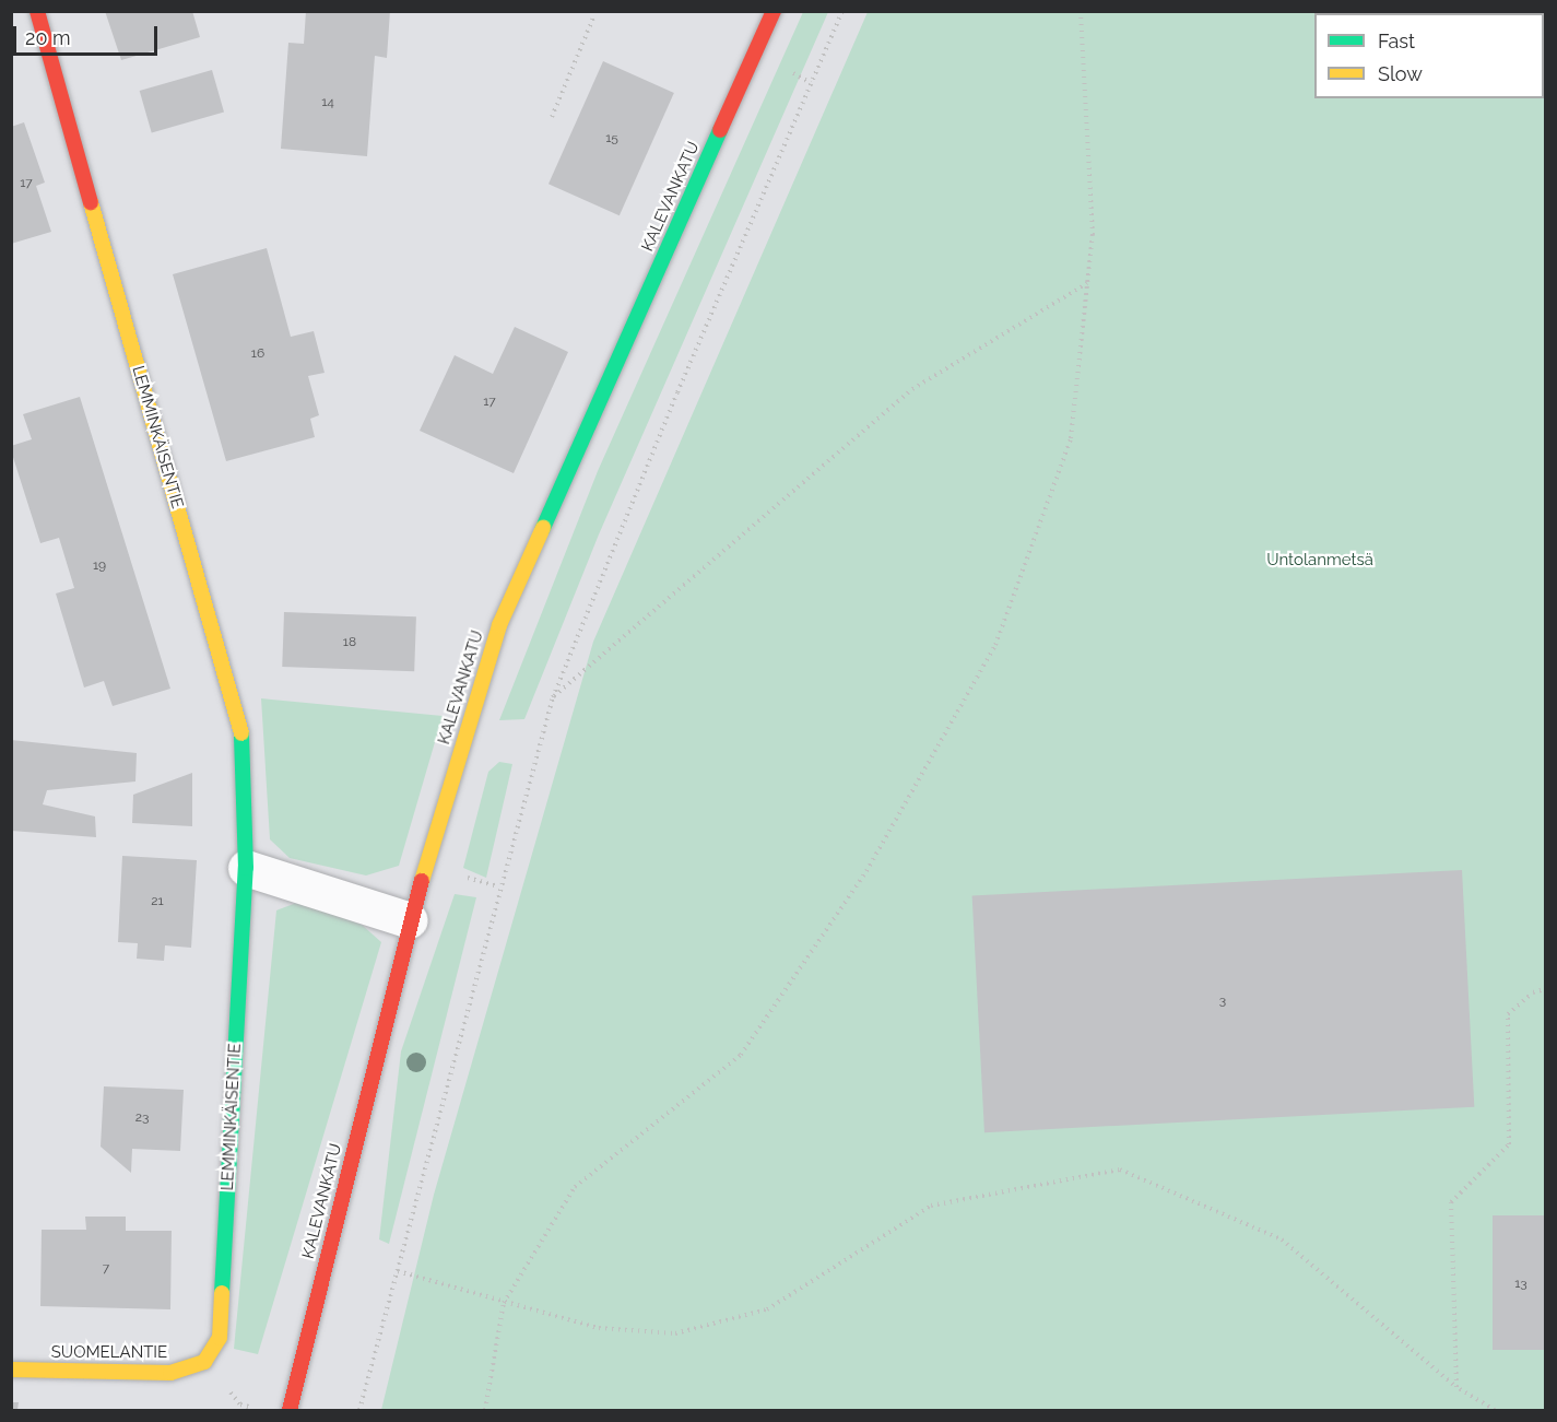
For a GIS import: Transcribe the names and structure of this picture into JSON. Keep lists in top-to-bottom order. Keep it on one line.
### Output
{"streets":{"street":["KALEVANKATU","LEMMINKÄISENTIE","SUOMELANTIE"]},"crossings":[["LEMMINKÄISENTIE","SUOMELANTIE"]],"parks":["Untolanmetsä"],"house_numbers":["14","15","17","16","17","19","18","21","3","23","7","13"],"legend":["Fast","Slow"],"scale_bar":"20 m"}
